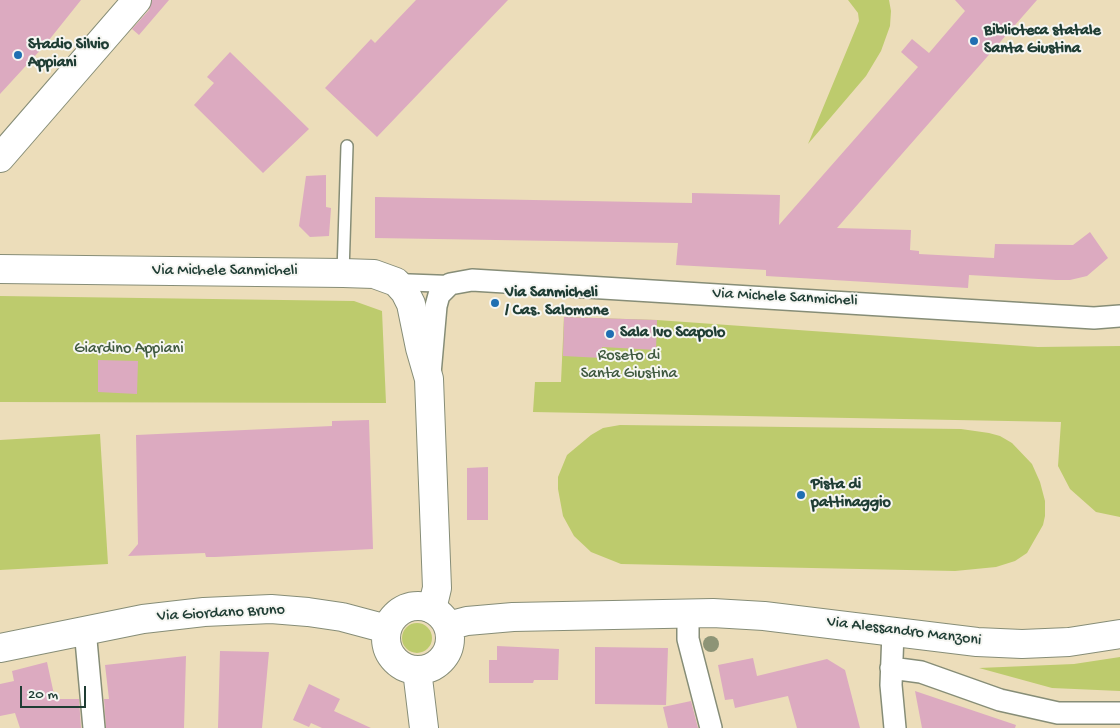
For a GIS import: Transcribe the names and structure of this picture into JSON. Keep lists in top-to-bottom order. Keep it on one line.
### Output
{"streets":{"main road":["Via Michele Sanmicheli","Via Giordano Bruno","Via Alessandro Manzoni"]},"crossings":[["Via Giordano Bruno","Via Alessandro Manzoni"]],"parks":["Giardino Appiani","Roseto di Santa Giustina"],"places":["Biblioteca statale Santa Giustina","Stadio Silvio Appiani","Via Sanmicheli / Cas. Salomone","Sala Ivo Scapolo","Pista di pattinaggio"],"scale_bar":"20 m"}
